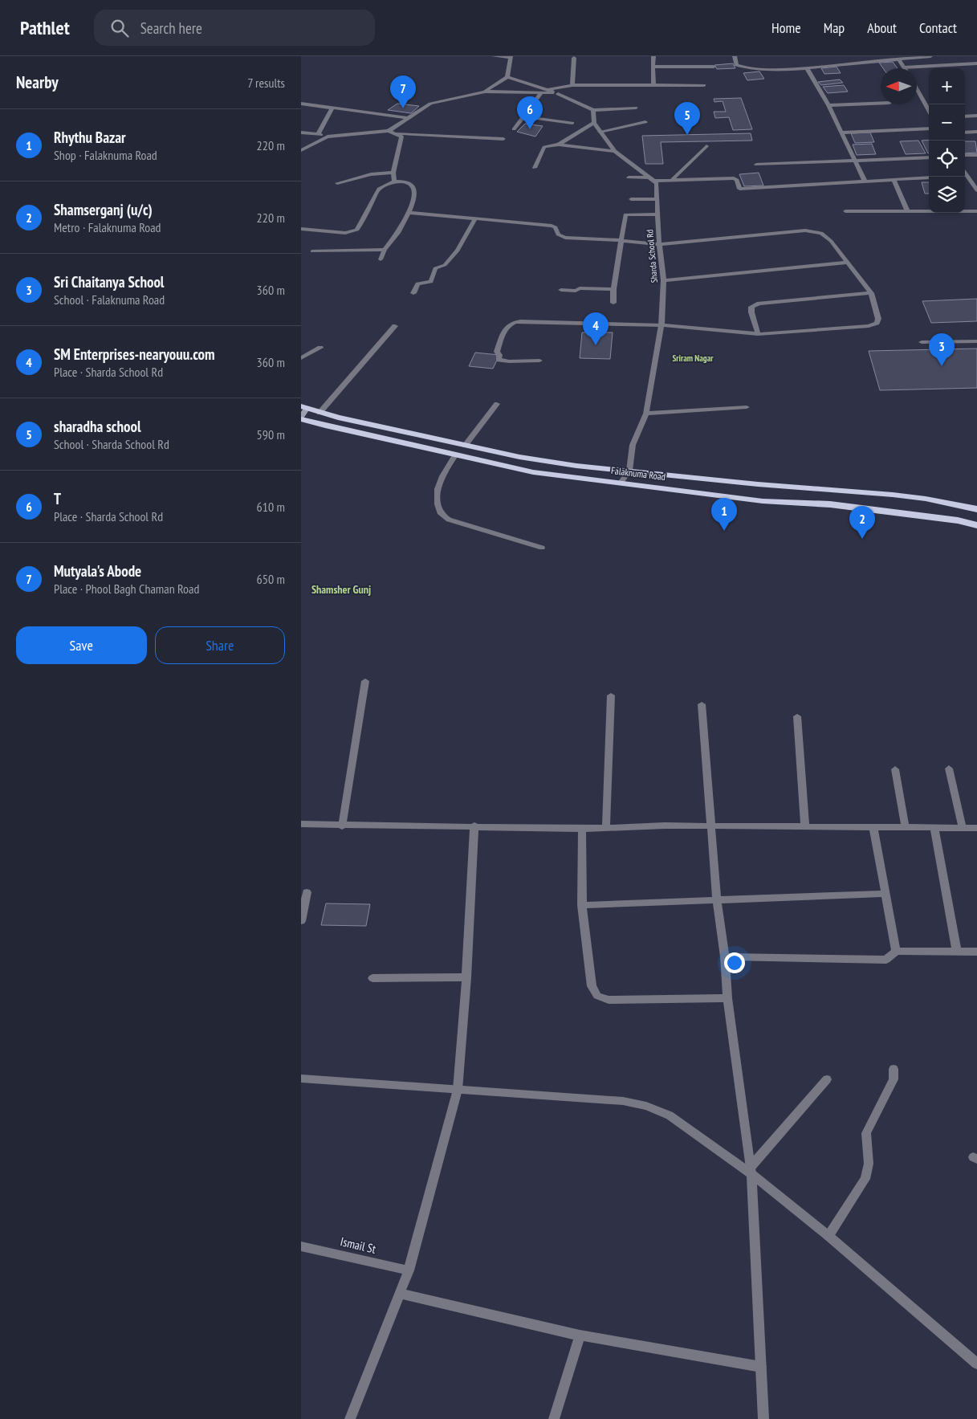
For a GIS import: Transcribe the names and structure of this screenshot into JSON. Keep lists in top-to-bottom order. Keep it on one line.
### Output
{"streets":{"highway":["Falaknuma Road"],"street":["Sharda School Rd","Ismail St"]},"crossings":[["Sharda School Rd","Falaknuma Road"]],"districts":["Sriram Nagar","Shamsher Gunj"],"north":"left","page":{"header":"Pathlet","search":"Search here","nav":["Home","Map","About","Contact"],"heading":["Nearby","7 results"],"map_buttons":["+","−"],"pins":["7","6","5","4","3","1","2"],"list":[{"mark":"1","name":"Rhythu Bazar","note":"Shop · Falaknuma Road","value":"220 m"},{"mark":"2","name":"Shamserganj (u/c)","note":"Metro · Falaknuma Road","value":"220 m"},{"mark":"3","name":"Sri Chaitanya School","note":"School · Falaknuma Road","value":"360 m"},{"mark":"4","name":"SM Enterprises-nearyouu.com","note":"Place · Sharda School Rd","value":"360 m"},{"mark":"5","name":"sharadha school","note":"School · Sharda School Rd","value":"590 m"},{"mark":"6","name":"T","note":"Place · Sharda School Rd","value":"610 m"},{"mark":"7","name":"Mutyala's Abode","note":"Place · Phool Bagh Chaman Road","value":"650 m"}],"buttons":["Save","Share"]}}
